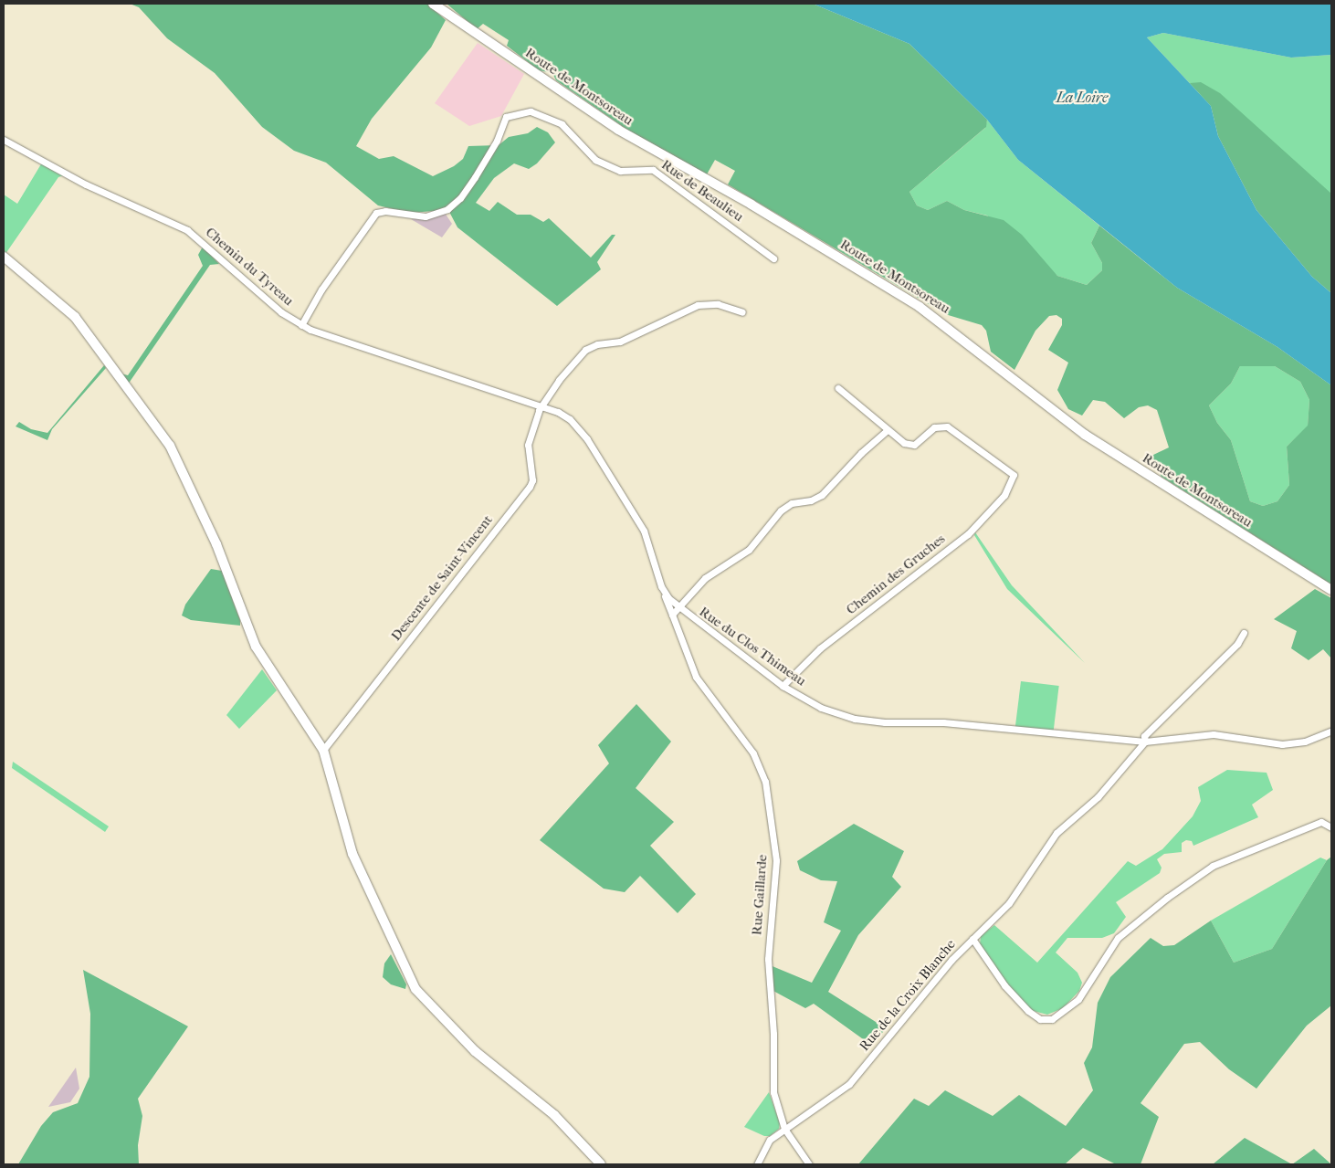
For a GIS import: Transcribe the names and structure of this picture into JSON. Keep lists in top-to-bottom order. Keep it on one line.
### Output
{"streets":{"street":["Route de Montsoreau","Rue de Beaulieu","Chemin du Tyreau","Chemin des Gruches","Descente de Saint-Vincent","Rue du Clos Thimeau","Rue Gaillarde","Rue de la Croix Blanche"]},"crossings":[["Rue de Beaulieu","Chemin du Tyreau"],["Chemin du Tyreau","Descente de Saint-Vincent"],["Chemin du Tyreau","Rue du Clos Thimeau"],["Chemin des Gruches","Rue du Clos Thimeau"],["Descente de Saint-Vincent","Rue du Clos Thimeau"],["Rue du Clos Thimeau","Rue Gaillarde"],["Rue du Clos Thimeau","Rue de la Croix Blanche"],["Rue Gaillarde","Rue de la Croix Blanche"]],"water":["La Loire"]}
